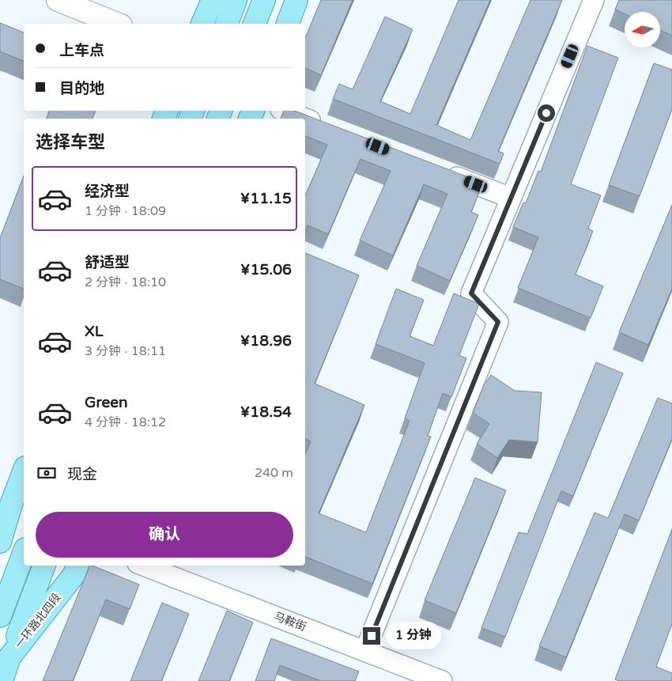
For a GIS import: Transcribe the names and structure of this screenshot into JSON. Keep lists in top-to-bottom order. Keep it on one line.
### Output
{"streets":{"main road":["一环路北四段"],"street":["马鞍街"]},"north":"left","page":{"banner":["上车点","目的地"],"heading":"选择车型","list":[{"name":"经济型","note":"1 分钟 · 18:09","value":"¥11.15"},{"name":"舒适型","note":"2 分钟 · 18:10","value":"¥15.06"},{"name":"XL","note":"3 分钟 · 18:11","value":"¥18.96"},{"name":"Green","note":"4 分钟 · 18:12","value":"¥18.54"}],"pay":["现金","240 m"],"buttons":"确认","bubble":"1 分钟"}}
